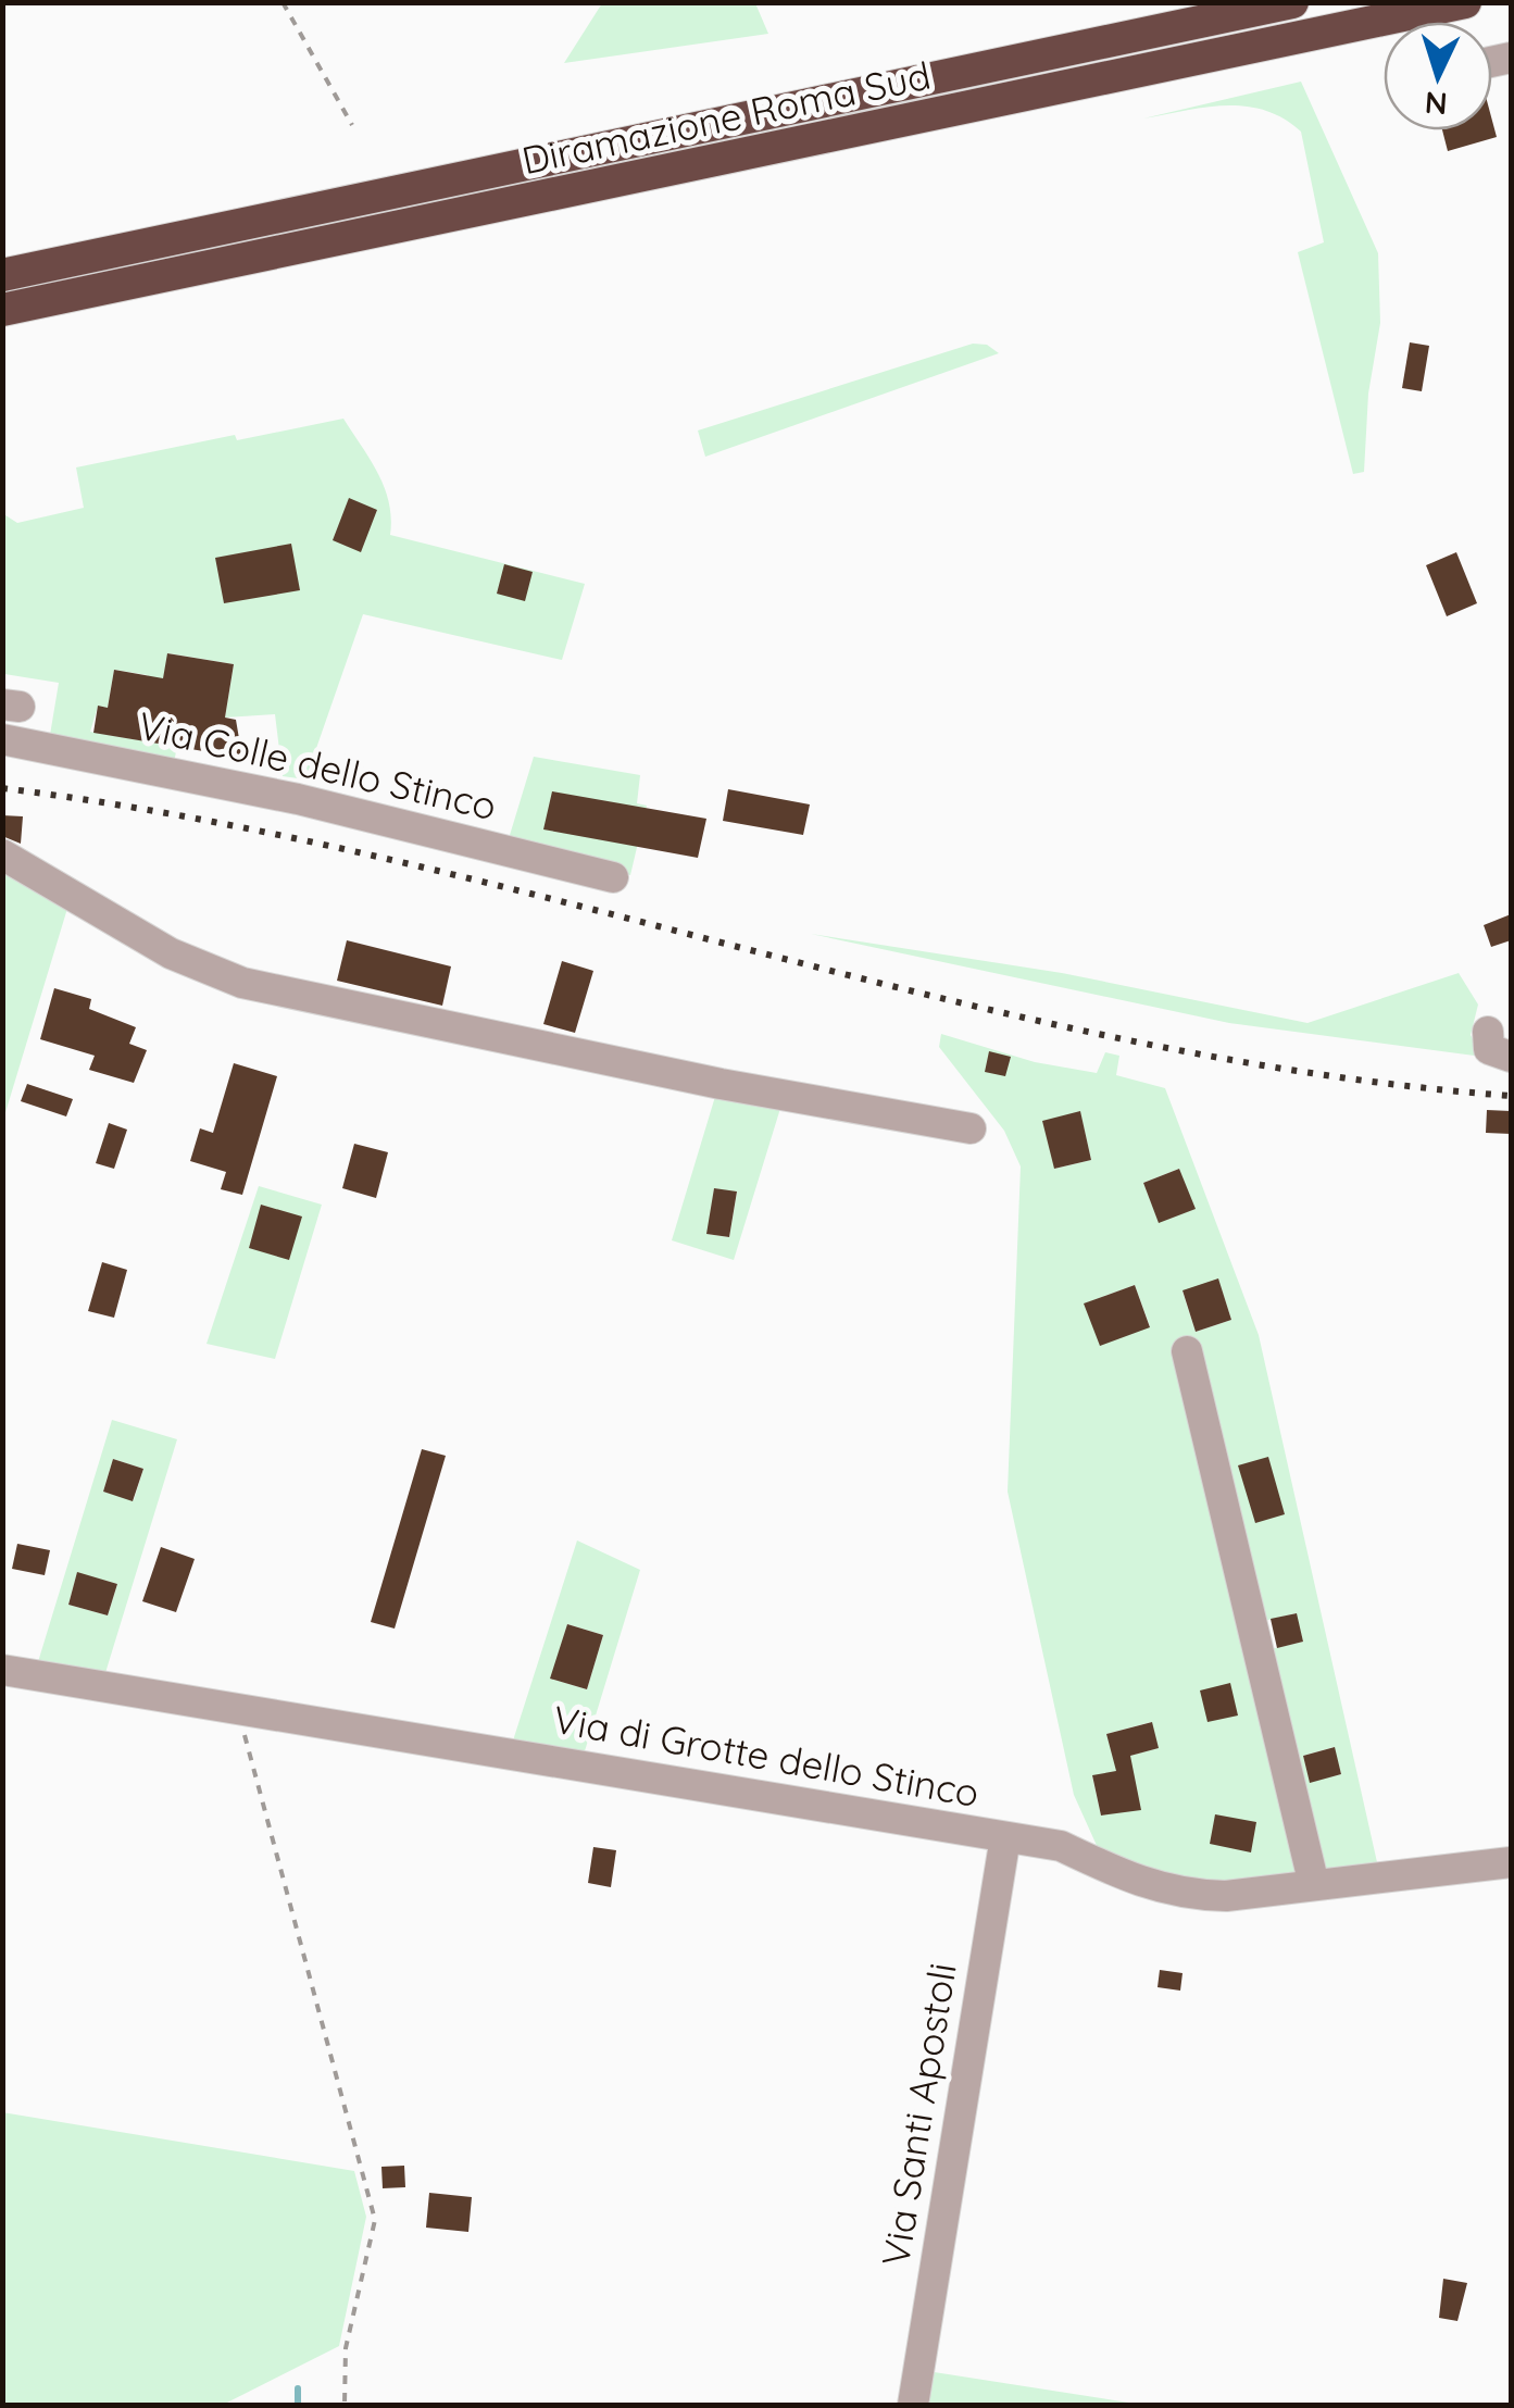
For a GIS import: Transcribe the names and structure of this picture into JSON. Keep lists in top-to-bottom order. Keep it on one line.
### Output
{"streets":{"highway":["Diramazione Roma Sud"],"street":["Via Colle dello Stinco","Via di Grotte dello Stinco","Via Santi Apostoli"]},"crossings":[["Via di Grotte dello Stinco","Via Santi Apostoli"]],"north":"bottom"}
